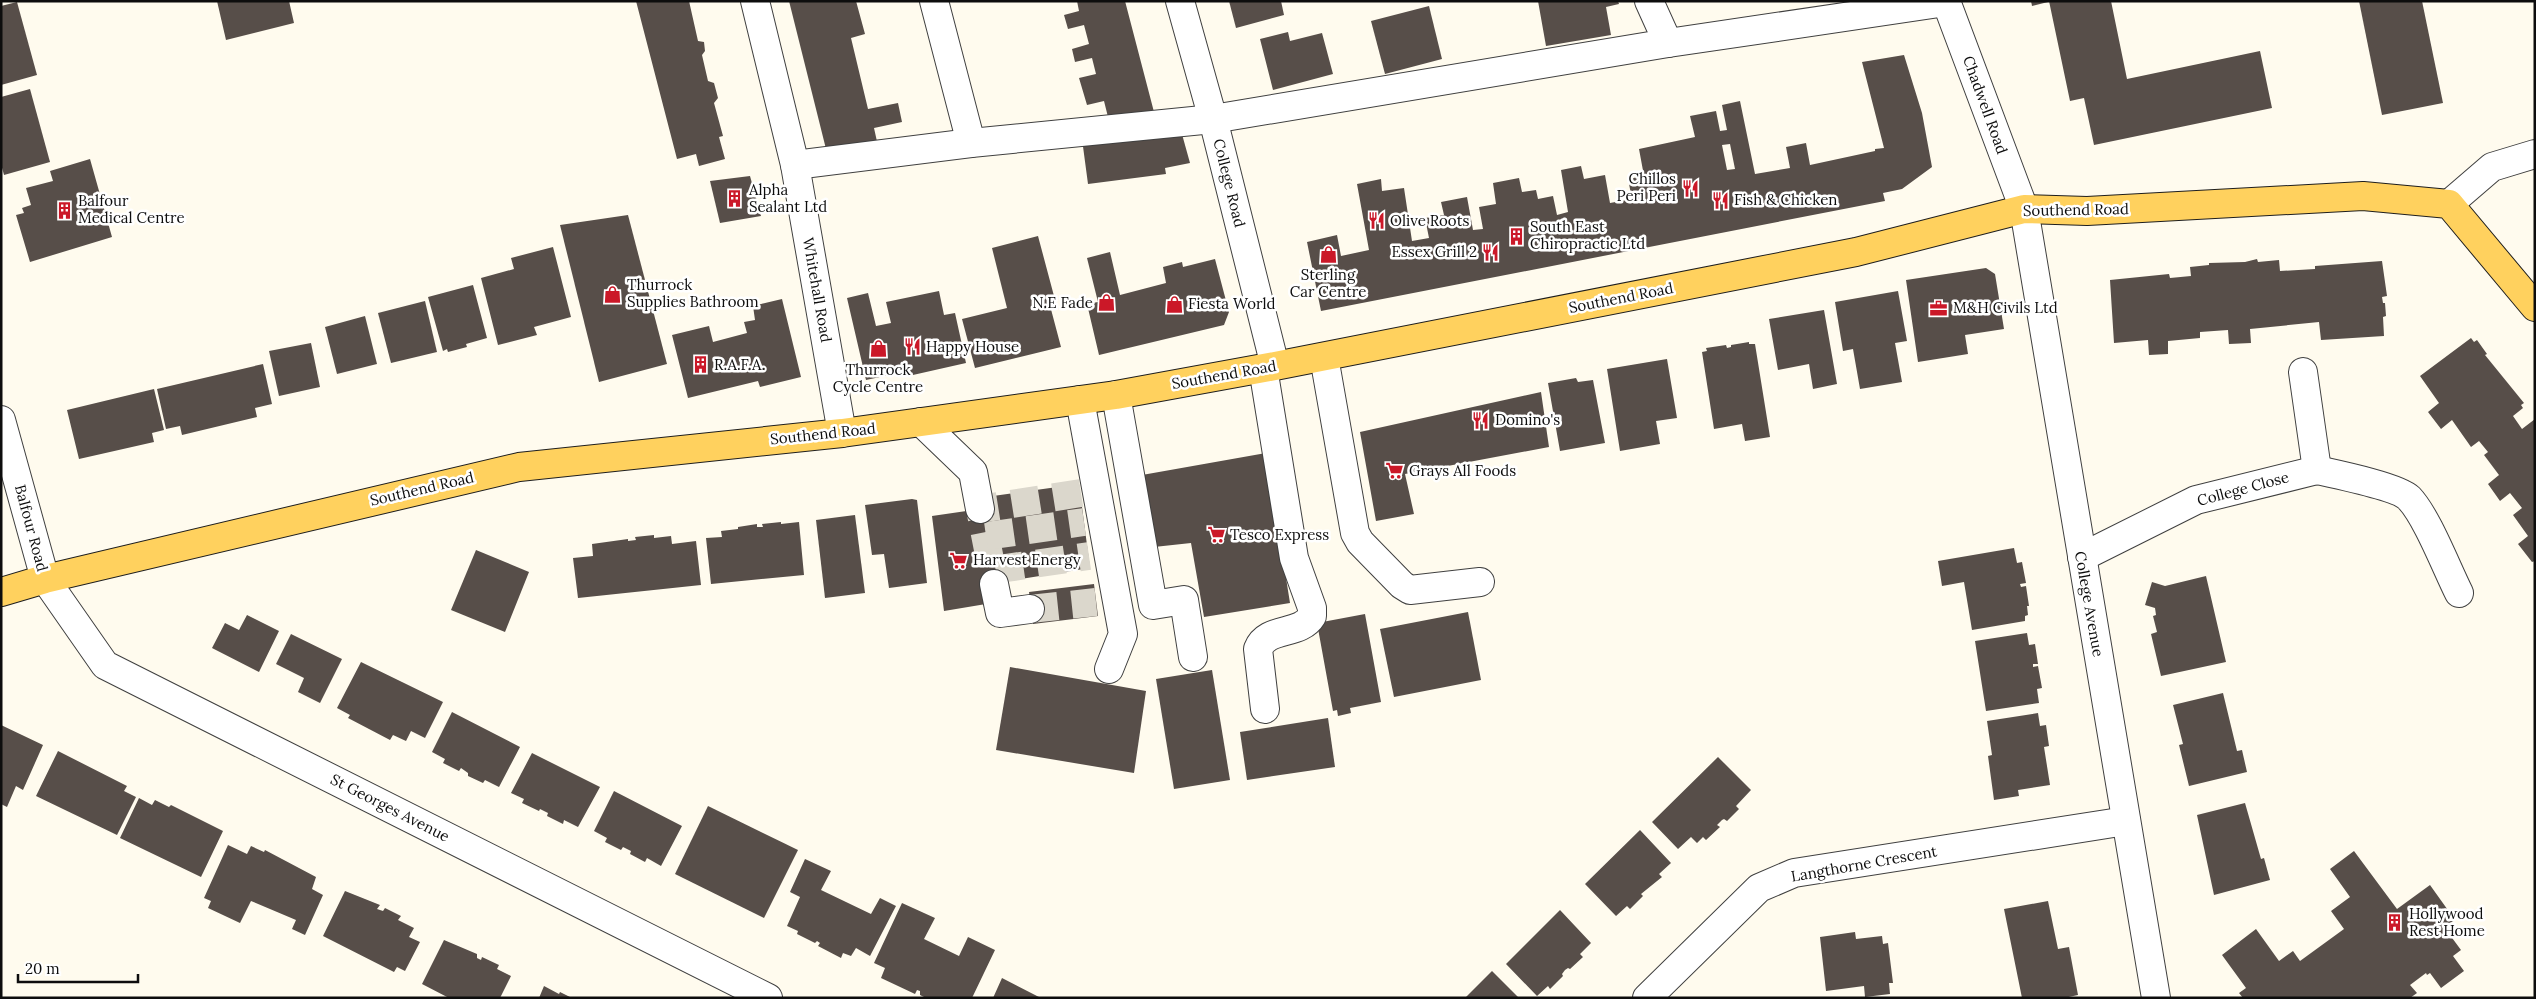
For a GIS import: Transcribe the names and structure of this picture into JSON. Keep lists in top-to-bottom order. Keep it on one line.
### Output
{"streets":{"main road":["Southend Road"],"street":["Chadwell Road","College Road","Whitehall Road","College Close","Balfour Road","College Avenue","St Georges Avenue","Langthorne Crescent"]},"crossings":[["Chadwell Road","Southend Road"],["Chadwell Road","College Avenue"],["College Road","Southend Road"],["Southend Road","Whitehall Road"],["Southend Road","Balfour Road"],["Southend Road","College Avenue"],["Southend Road","St Georges Avenue"],["College Close","College Avenue"],["Balfour Road","St Georges Avenue"],["College Avenue","Langthorne Crescent"]],"places":{"restaurant":["Chillos Peri Peri","Fish & Chicken","Olive Roots","Essex Grill 2","Happy House","Domino's"],"building":["Alpha Sealant Ltd","Balfour Medical Centre","South East Chiropractic Ltd","R.A.F.A.","Hollywood Rest Home"],"shop":["Sterling Car Centre","Thurrock Supplies Bathroom","N.E Fade","Fiesta World","Thurrock Cycle Centre"],"office":["M&H Civils Ltd"],"supermarket":["Grays All Foods","Tesco Express","Harvest Energy"]},"scale_bar":"20 m"}
